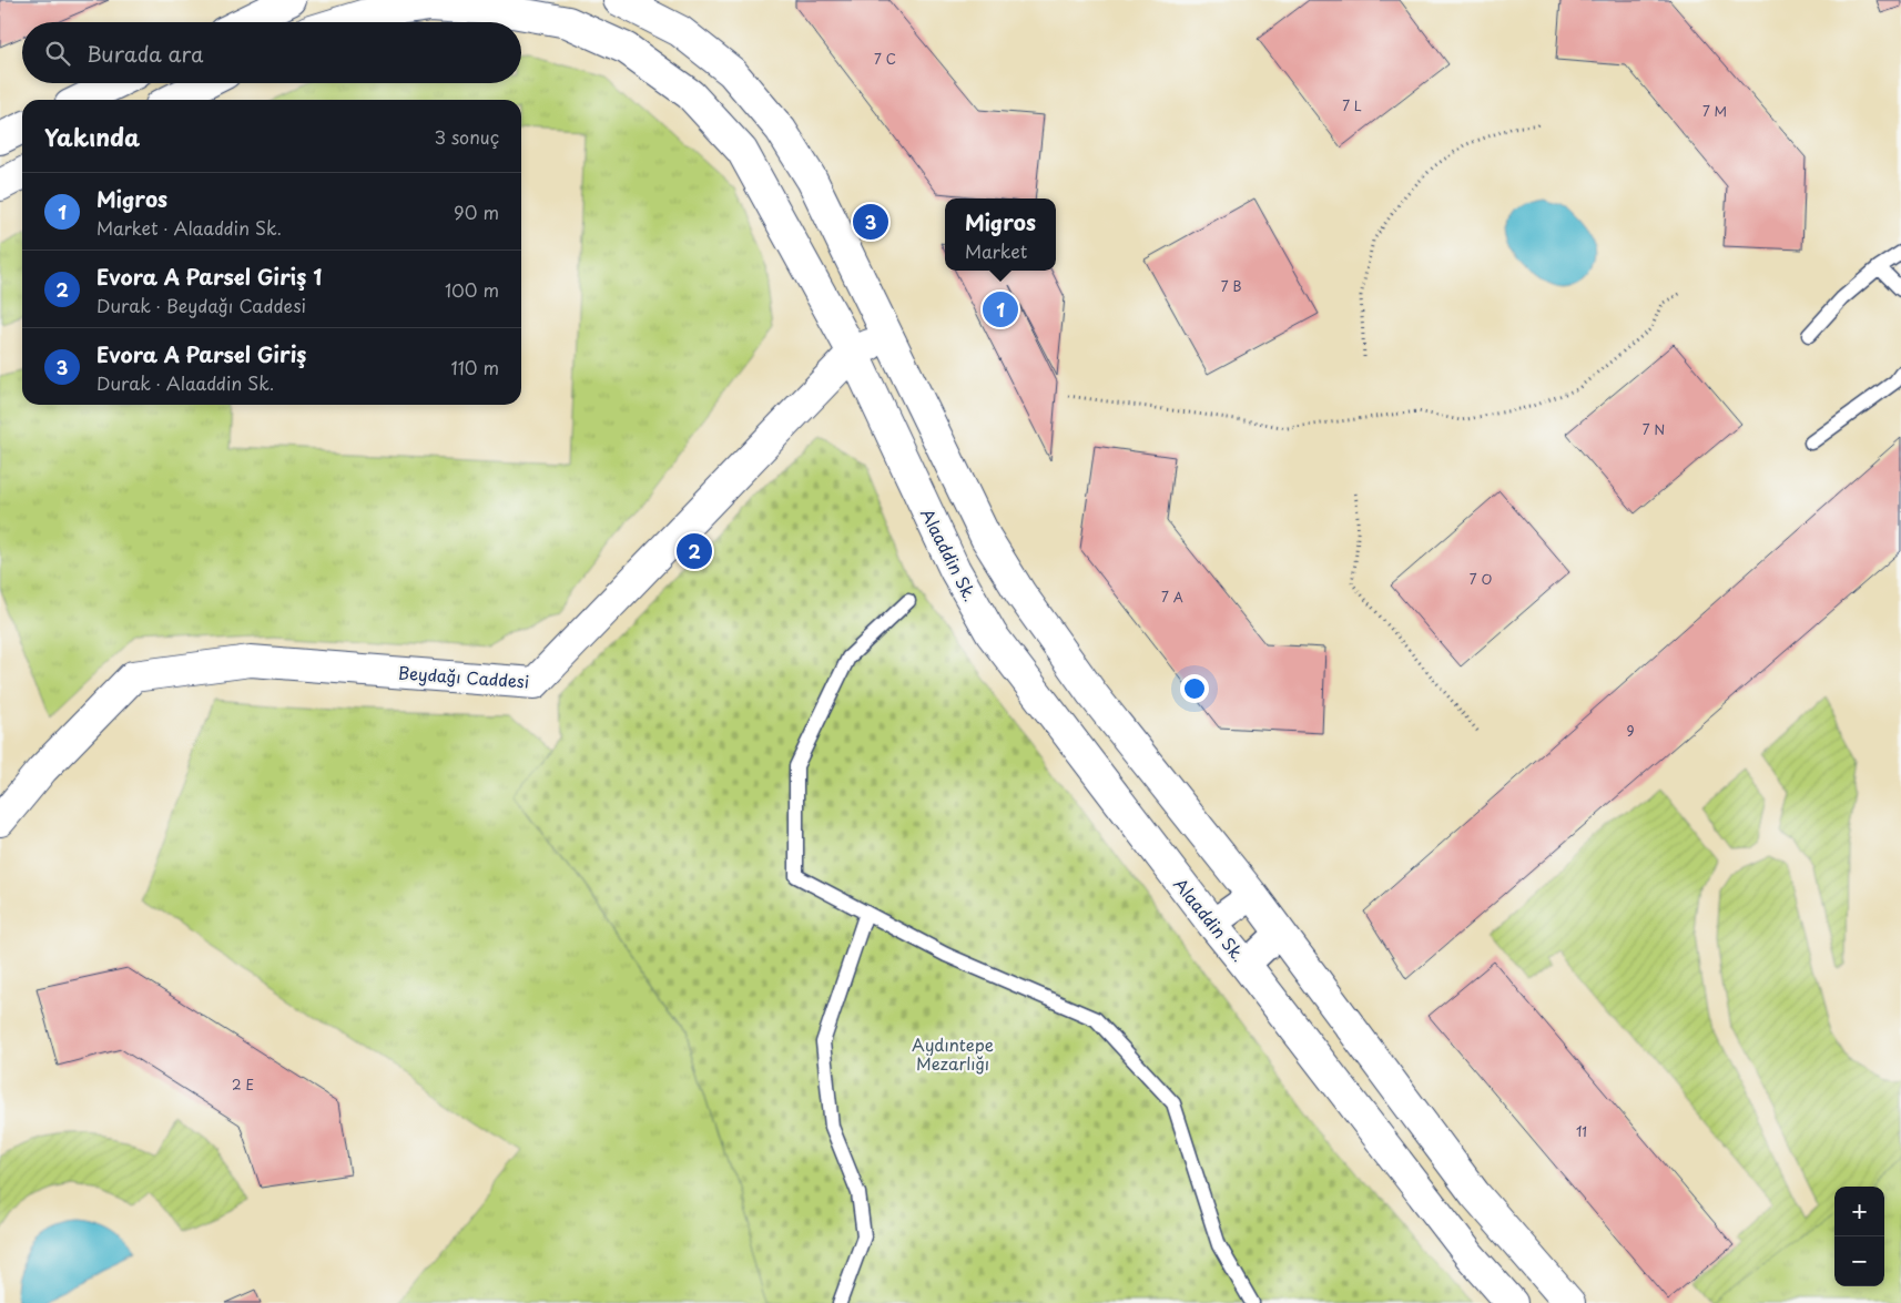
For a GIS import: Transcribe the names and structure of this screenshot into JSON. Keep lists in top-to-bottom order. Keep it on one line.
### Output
{"streets":{"street":["Alaaddin Sk.","Beydağı Caddesi"]},"crossings":[["Alaaddin Sk.","Beydağı Caddesi"]],"parks":["Aydıntepe Mezarlığı"],"house_numbers":["7 C","7 L","7 M","7 B","7 N","7 O","7 A","9","2 E","11"],"page":{"search":"Burada ara","heading":["Yakında","3 sonuç"],"list":[{"mark":"1","name":"Migros","note":"Market · Alaaddin Sk.","value":"90 m"},{"mark":"2","name":"Evora A Parsel Giriş 1","note":"Durak · Beydağı Caddesi","value":"100 m"},{"mark":"3","name":"Evora A Parsel Giriş","note":"Durak · Alaaddin Sk.","value":"110 m"}],"popup":["Migros","Market"],"pins":["3","1","2"],"map_buttons":["+","−"]}}
